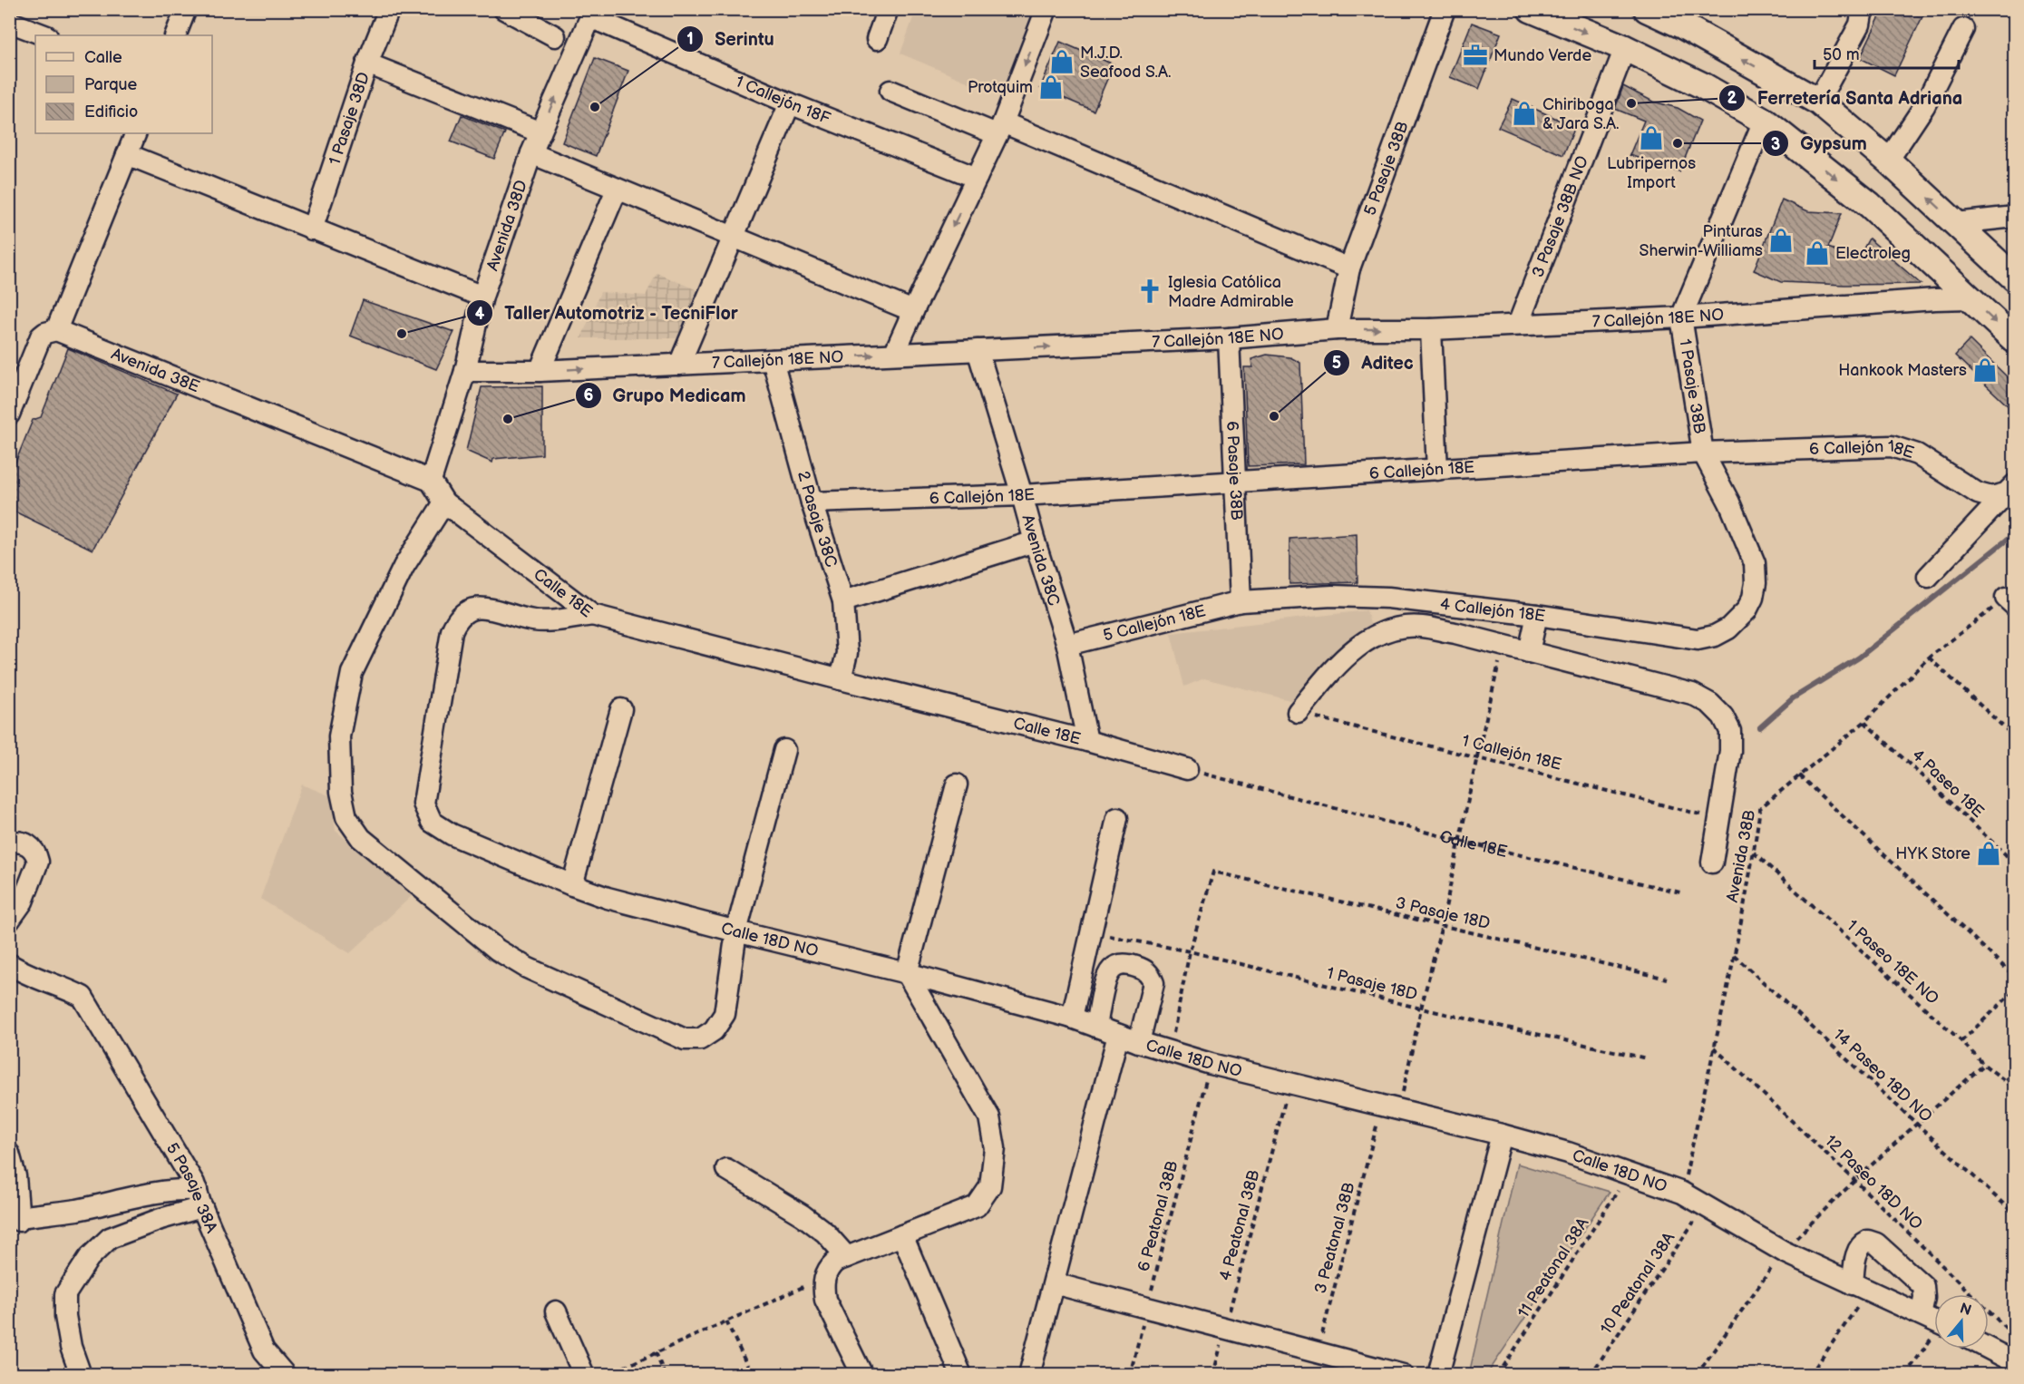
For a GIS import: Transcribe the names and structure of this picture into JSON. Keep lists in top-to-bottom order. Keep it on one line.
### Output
{"streets":{"street":["1 Callejón 18F","1 Pasaje 38D","5 Pasaje 38B","3 Pasaje 38B NO","Avenida 38D","7 Callejón 18E NO","Avenida 38E","1 Pasaje 38B","6 Callejón 18E","6 Pasaje 38B","2 Pasaje 38C","Avenida 38C","Calle 18E","4 Callejón 18E","5 Callejón 18E","Calle 18D NO","5 Pasaje 38A"],"path":["1 Callejón 18E","4 Paseo 18E","Avenida 38B","3 Pasaje 18D","1 Paseo 18E NO","1 Pasaje 18D","14 Paseo 18D NO","12 Paseo 18D NO","6 Peatonal 38B","4 Peatonal 38B","3 Peatonal 38B","11 Peatonal 38A","10 Peatonal 38A"]},"crossings":[["1 Callejón 18F","Avenida 38D"],["5 Pasaje 38B","7 Callejón 18E NO"],["3 Pasaje 38B NO","7 Callejón 18E NO"],["Avenida 38D","7 Callejón 18E NO"],["Avenida 38D","Avenida 38E"],["7 Callejón 18E NO","1 Pasaje 38B"],["7 Callejón 18E NO","6 Pasaje 38B"],["7 Callejón 18E NO","2 Pasaje 38C"],["7 Callejón 18E NO","Avenida 38C"],["1 Pasaje 38B","6 Callejón 18E"],["1 Pasaje 38B","4 Callejón 18E"],["6 Callejón 18E","6 Pasaje 38B"],["6 Callejón 18E","2 Pasaje 38C"],["6 Callejón 18E","Avenida 38C"],["6 Pasaje 38B","4 Callejón 18E"],["6 Pasaje 38B","5 Callejón 18E"],["2 Pasaje 38C","Calle 18E"],["Avenida 38C","Calle 18E"],["Avenida 38C","5 Callejón 18E"],["Calle 18E","Calle 18D NO"],["Calle 18E","3 Peatonal 38B"],["4 Callejón 18E","5 Callejón 18E"],["1 Callejón 18E","3 Peatonal 38B"],["4 Paseo 18E","Avenida 38B"],["Avenida 38B","Calle 18D NO"],["Avenida 38B","1 Paseo 18E NO"],["Avenida 38B","14 Paseo 18D NO"],["Avenida 38B","12 Paseo 18D NO"],["3 Pasaje 18D","1 Pasaje 18D"],["3 Pasaje 18D","3 Peatonal 38B"],["Calle 18D NO","6 Peatonal 38B"],["Calle 18D NO","4 Peatonal 38B"],["Calle 18D NO","3 Peatonal 38B"],["Calle 18D NO","11 Peatonal 38A"],["Calle 18D NO","10 Peatonal 38A"],["1 Pasaje 18D","3 Peatonal 38B"]],"places":{"office":["Mundo Verde"],"shop":["M.J.D. Seafood S.A.","Protquim","Chiriboga & Jara S.A.","Lubripernos Import","Pinturas Sherwin-Williams","Electroleg","Hankook Masters","HYK Store"],"other":["Ferretería Santa Adriana","Serintu","Gypsum","Taller Automotriz - TecniFlor","Aditec","Grupo Medicam"],"church":["Iglesia Católica Madre Admirable"]},"legend":["Calle","Parque","Edificio"],"scale_bar":"50 m","north":"top"}
